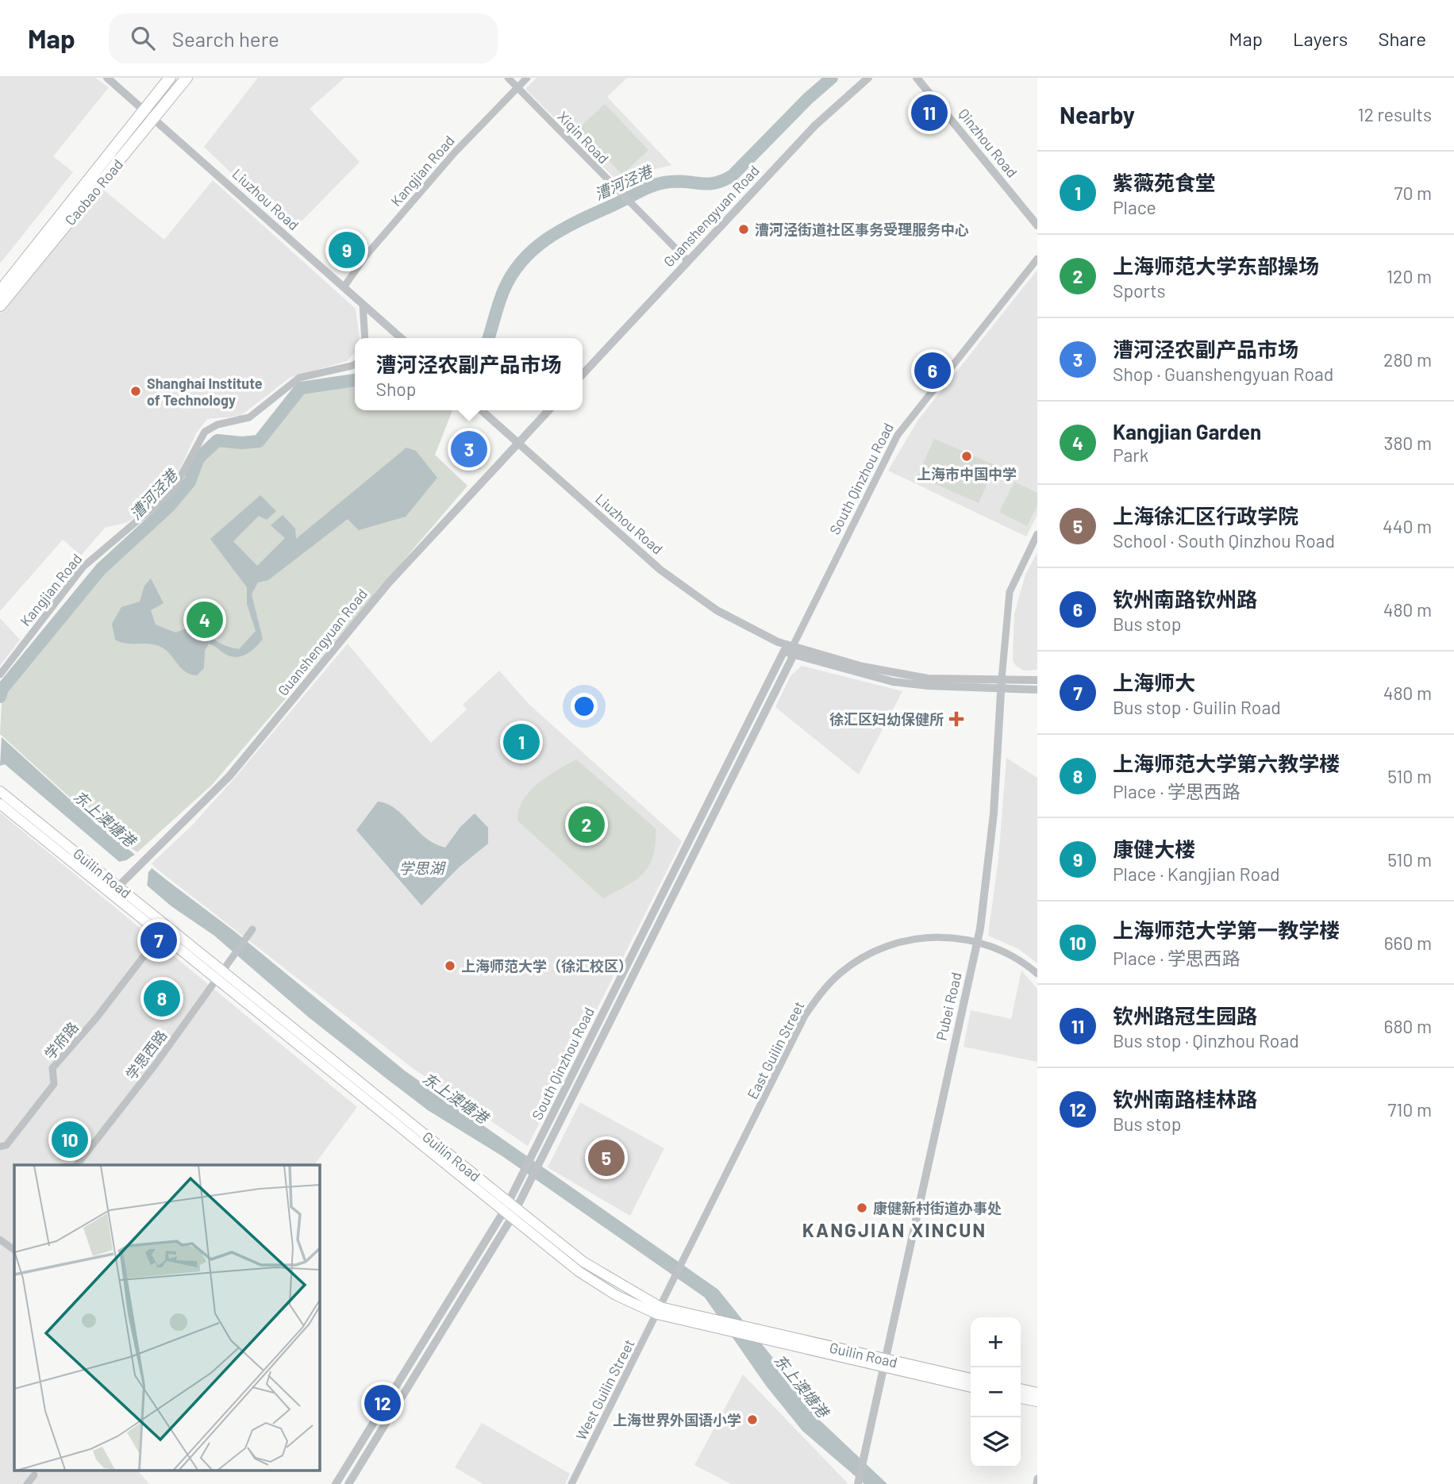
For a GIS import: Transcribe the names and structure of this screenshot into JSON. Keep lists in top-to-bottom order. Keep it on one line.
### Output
{"streets":{"main road":["Caobao Road","Guilin Road"],"street":["Xiqin Road","Qinzhou Road","Kangjian Road","Liuzhou Road","Guanshengyuan Road","South Qinzhou Road","Pubei Road","学府路","East Guilin Street","学思西路","West Guilin Street"]},"crossings":[["Xiqin Road","Kangjian Road"],["Xiqin Road","Guanshengyuan Road"],["Kangjian Road","Liuzhou Road"],["Caobao Road","Liuzhou Road"],["Liuzhou Road","Guanshengyuan Road"],["Liuzhou Road","South Qinzhou Road"],["Liuzhou Road","Pubei Road"],["Guanshengyuan Road","Guilin Road"],["South Qinzhou Road","Guilin Road"],["Guilin Road","Pubei Road"],["Guilin Road","East Guilin Street"],["Guilin Road","学思西路"],["Guilin Road","West Guilin Street"],["Pubei Road","East Guilin Street"],["East Guilin Street","West Guilin Street"]],"districts":["KANGJIAN XINCUN"],"water":["漕河泾港","东上澳塘港","学思湖"],"places":{"other":["漕河泾街道社区事务受理服务中心","Shanghai Institute of Technology","上海市中国中学","上海师范大学（徐汇校区）","康健新村街道办事处","上海世界外国语小学"],"health":["徐汇区妇幼保健所"]},"page":{"header":"Map","search":"Search here","nav":["Map","Layers","Share"],"heading":["Nearby","12 results"],"pins":["11","9","6","3","4","1","2","7","8","10","5","12"],"list":[{"mark":"1","name":"紫薇苑食堂","note":"Place","value":"70 m"},{"mark":"2","name":"上海师范大学东部操场","note":"Sports","value":"120 m"},{"mark":"3","name":"漕河泾农副产品市场","note":"Shop · Guanshengyuan Road","value":"280 m"},{"mark":"4","name":"Kangjian Garden","note":"Park","value":"380 m"},{"mark":"5","name":"上海徐汇区行政学院","note":"School · South Qinzhou Road","value":"440 m"},{"mark":"6","name":"钦州南路钦州路","note":"Bus stop","value":"480 m"},{"mark":"7","name":"上海师大","note":"Bus stop · Guilin Road","value":"480 m"},{"mark":"8","name":"上海师范大学第六教学楼","note":"Place · 学思西路","value":"510 m"},{"mark":"9","name":"康健大楼","note":"Place · Kangjian Road","value":"510 m"},{"mark":"10","name":"上海师范大学第一教学楼","note":"Place · 学思西路","value":"660 m"},{"mark":"11","name":"钦州路冠生园路","note":"Bus stop · Qinzhou Road","value":"680 m"},{"mark":"12","name":"钦州南路桂林路","note":"Bus stop","value":"710 m"}],"popup":["漕河泾农副产品市场","Shop"],"map_buttons":["+","−"]}}
